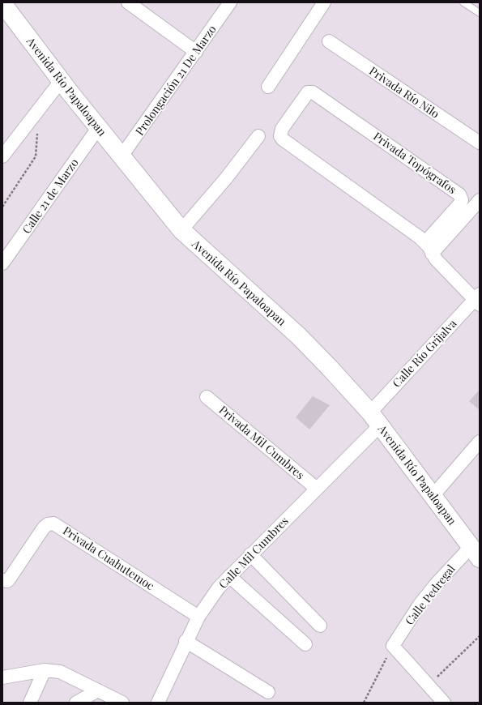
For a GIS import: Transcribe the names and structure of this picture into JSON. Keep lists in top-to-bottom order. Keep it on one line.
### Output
{"streets":{"main road":["Avenida Río Papaloapan"],"street":["Prolongación 21 De Marzo","Privada Río Nilo","Privada Topógrafos","Calle 21 de Marzo","Calle Río Grijalva","Privada Mil Cumbres","Calle Mil Cumbres","Privada Cuahutemoc","Calle Pedregal"]},"crossings":[["Prolongación 21 De Marzo","Avenida Río Papaloapan"],["Avenida Río Papaloapan","Calle 21 de Marzo"],["Avenida Río Papaloapan","Calle Río Grijalva"],["Avenida Río Papaloapan","Calle Mil Cumbres"],["Avenida Río Papaloapan","Calle Pedregal"],["Calle Río Grijalva","Calle Mil Cumbres"],["Privada Mil Cumbres","Calle Mil Cumbres"],["Calle Mil Cumbres","Privada Cuahutemoc"]]}
